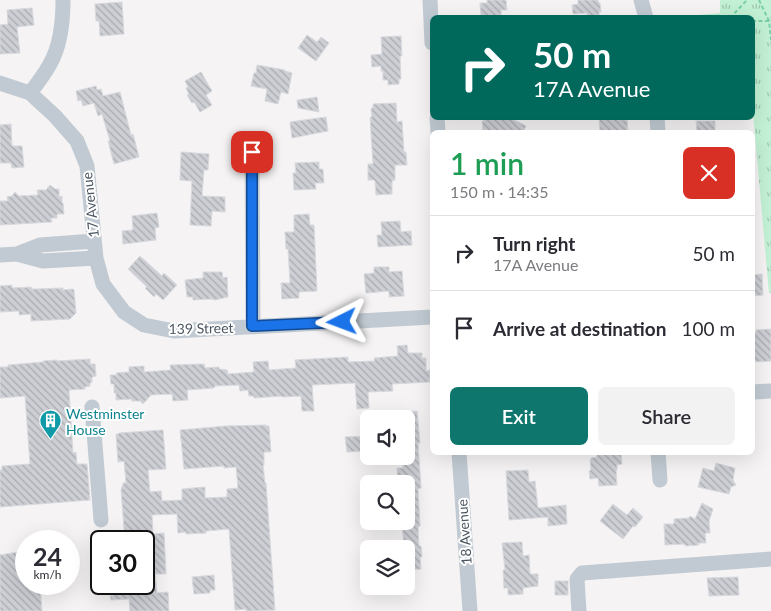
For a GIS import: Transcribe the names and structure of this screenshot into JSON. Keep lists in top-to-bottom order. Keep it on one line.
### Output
{"streets":{"street":["17 Avenue","139 Street","18 Avenue"]},"crossings":[["17 Avenue","139 Street"]],"places":{"building":["Westminster House"]},"page":{"turn":["50 m","17A Avenue"],"heading":["1 min","150 m · 14:35"],"list":[{"name":"Turn right","note":"17A Avenue","value":"50 m"},{"name":"Arrive at destination","value":"100 m"}],"buttons":["Exit","Share"],"speed":"24 km/h","limit":"30"}}
